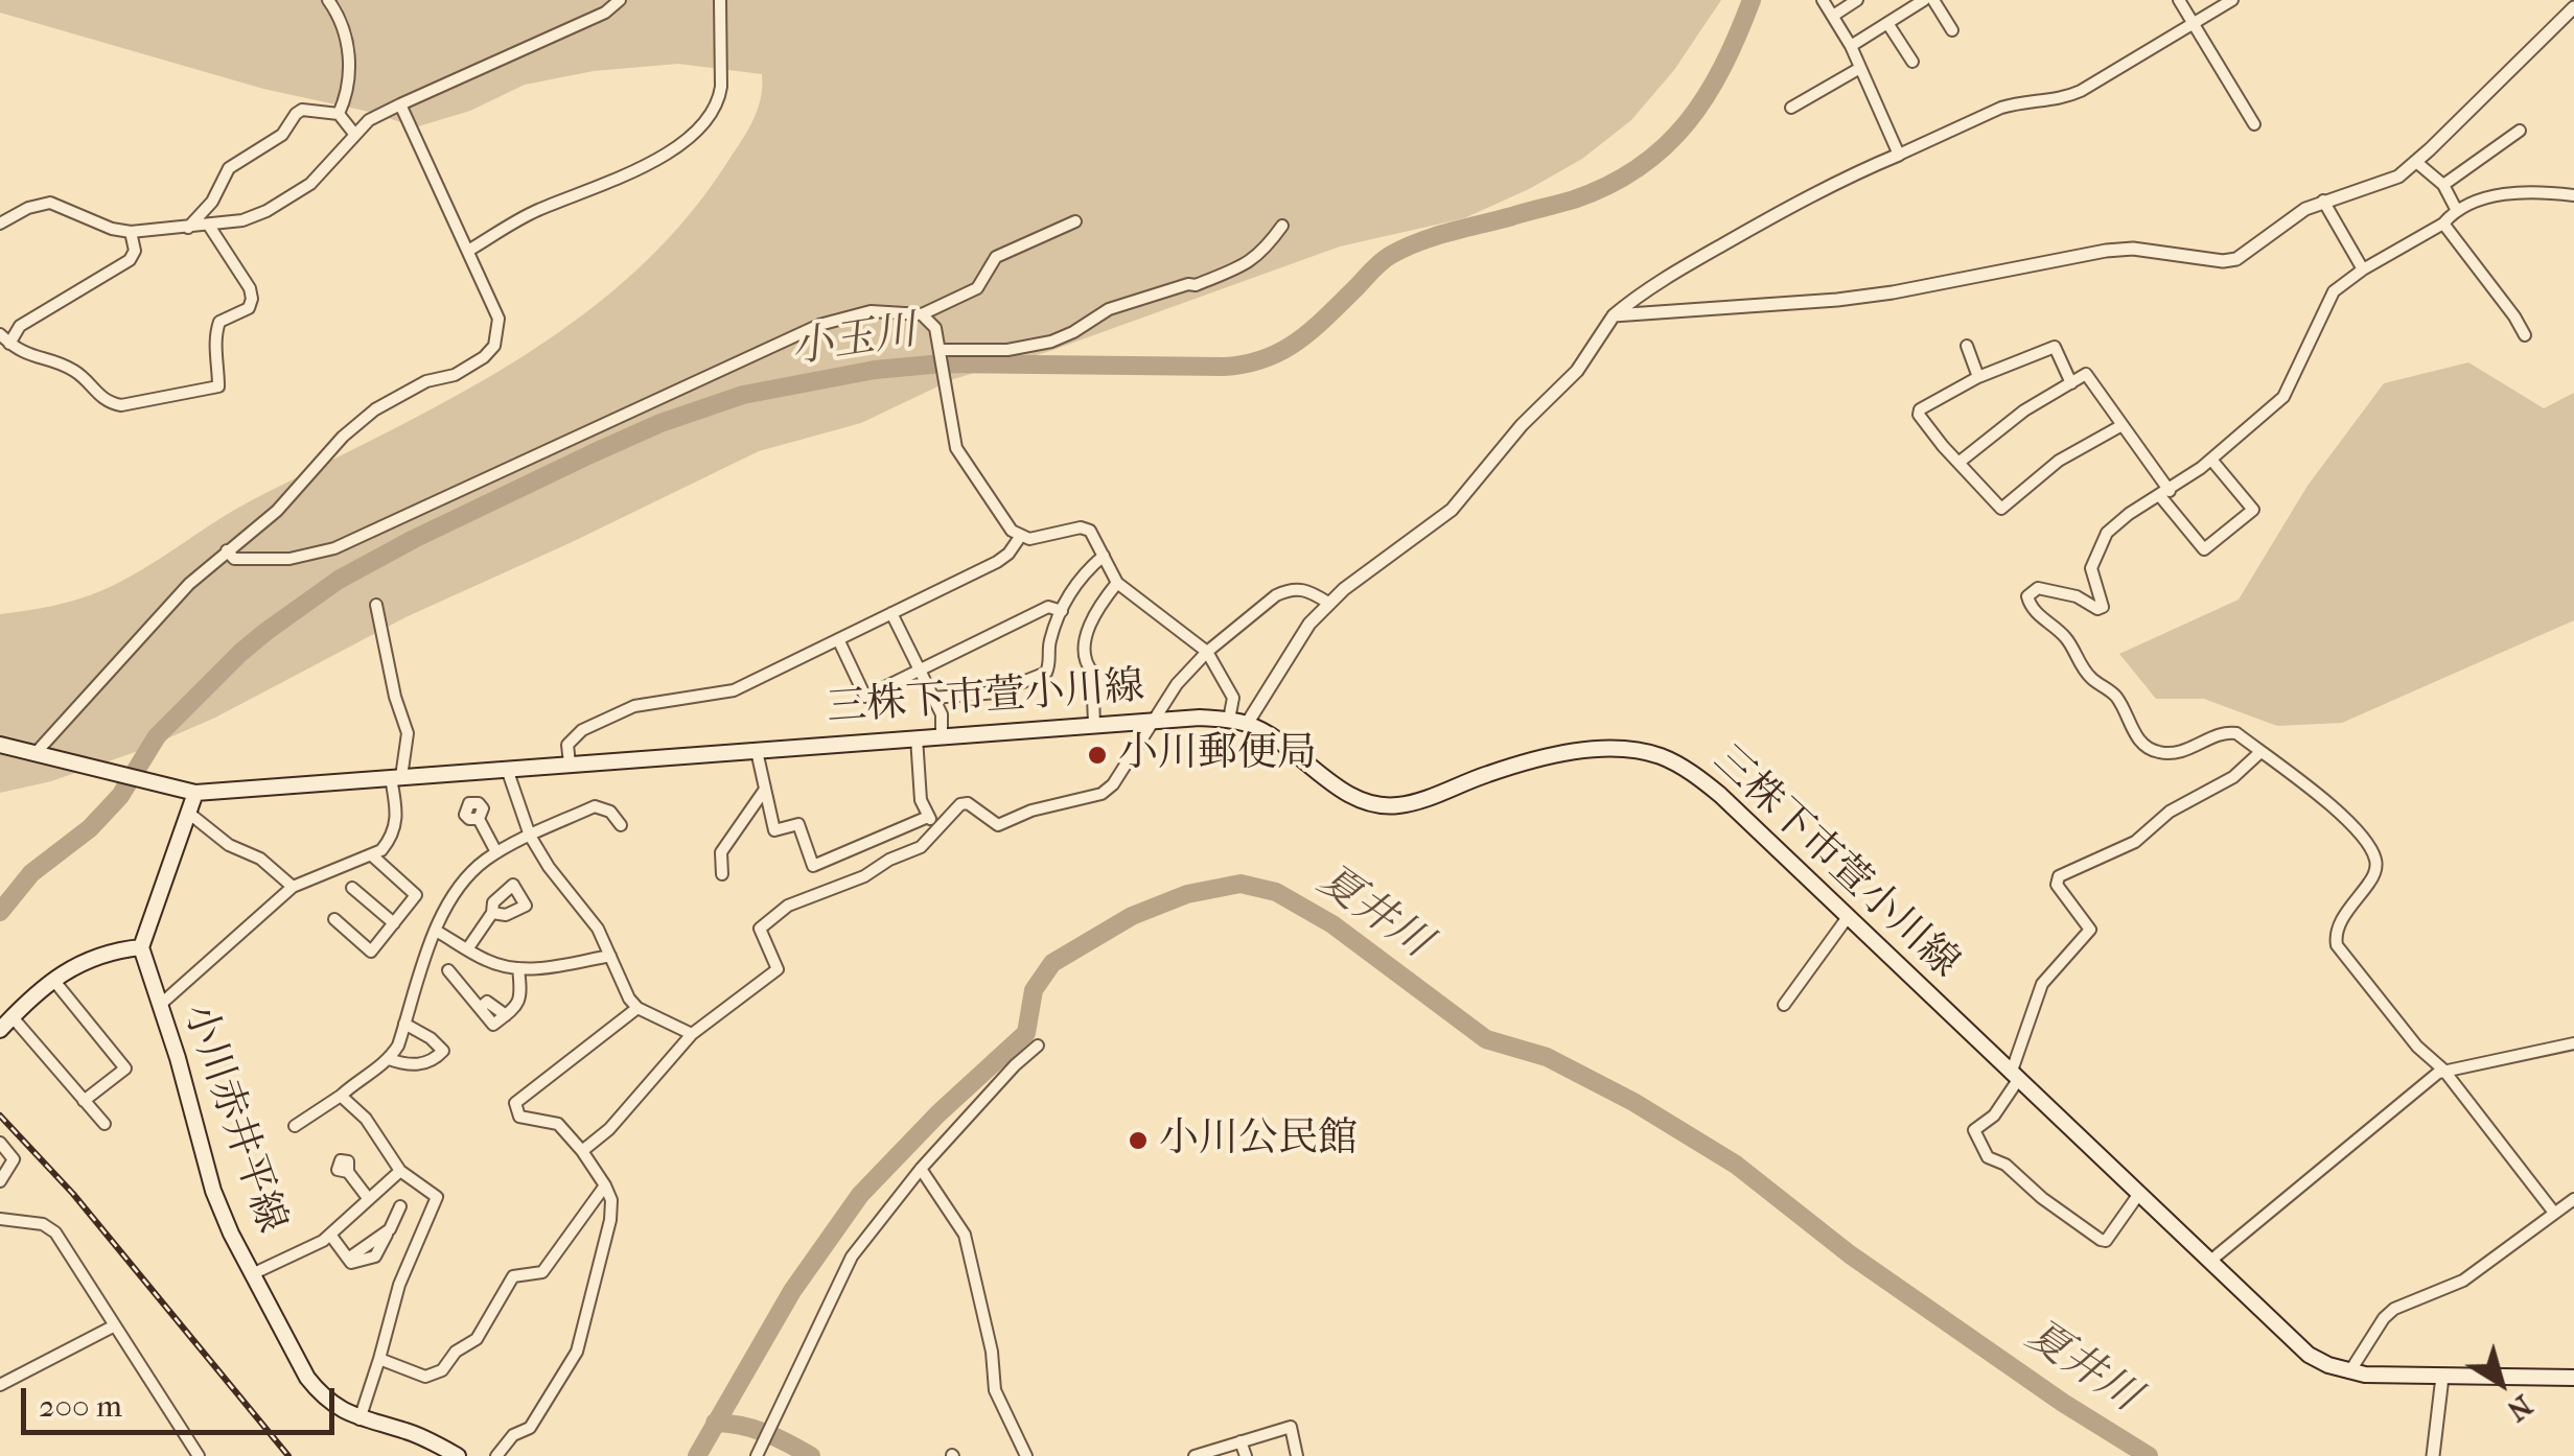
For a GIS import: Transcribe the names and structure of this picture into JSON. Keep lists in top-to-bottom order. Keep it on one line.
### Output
{"streets":{"main road":["三株下市萱小川線","小川赤井平線"]},"water":["小玉川","夏井川"],"places":["小川郵便局","小川公民館"],"scale_bar":"200 m","north":"bottom right"}
